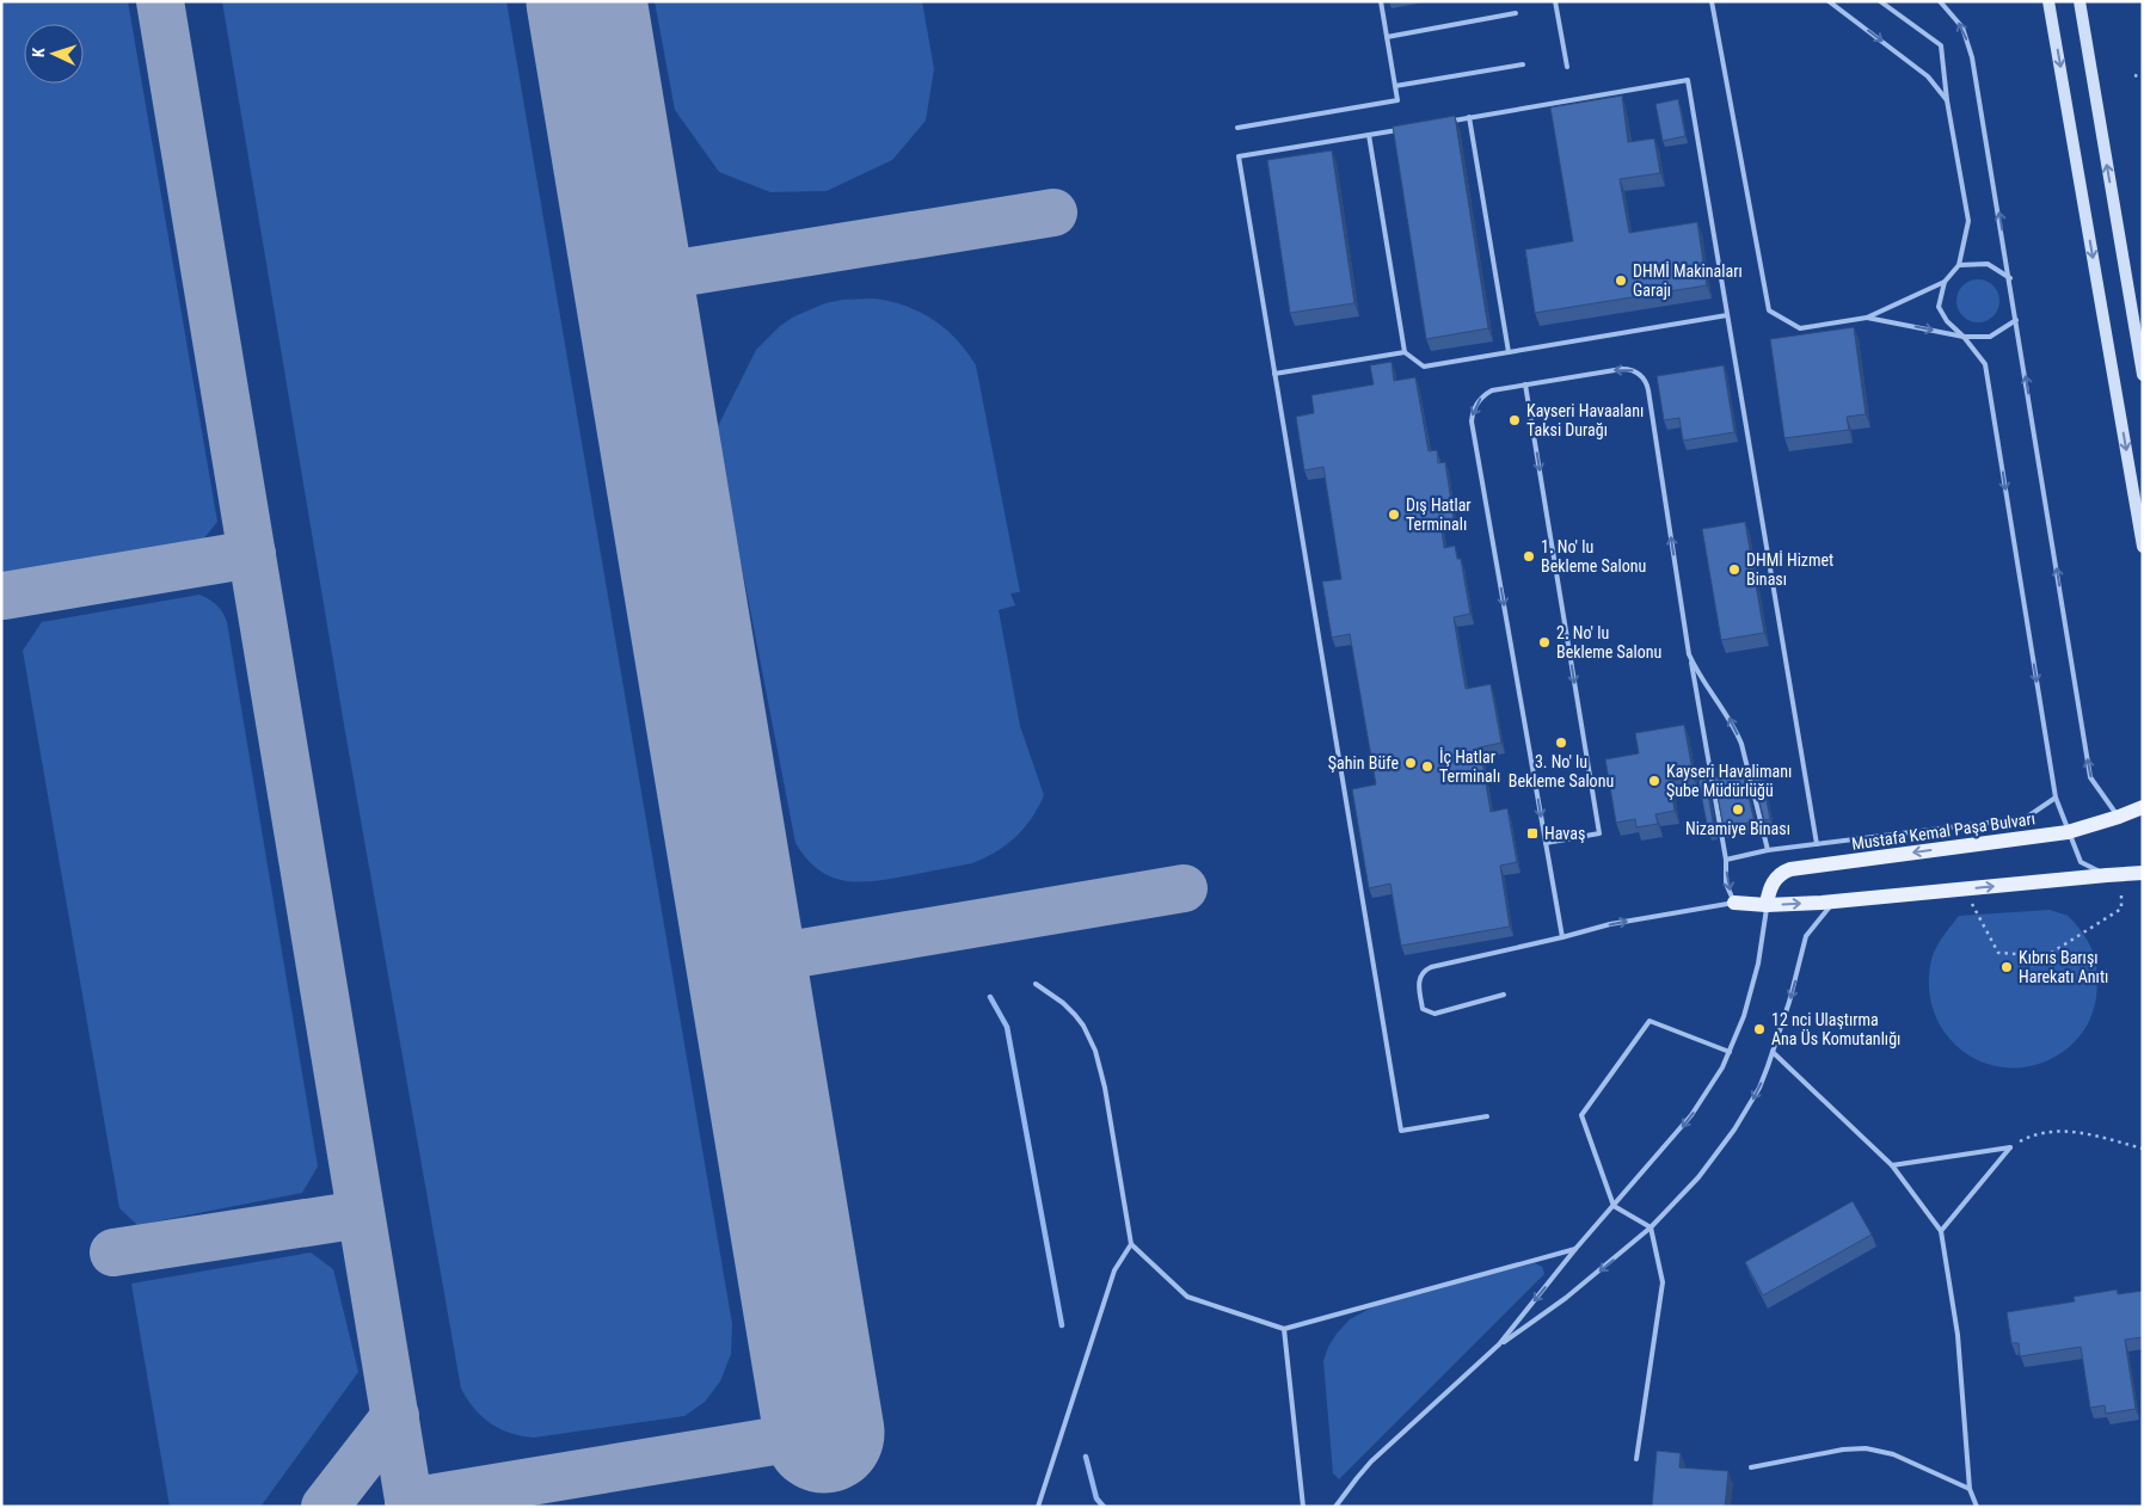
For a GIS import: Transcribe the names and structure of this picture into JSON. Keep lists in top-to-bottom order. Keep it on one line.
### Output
{"streets":{"main road":["Mustafa Kemal Paşa Bulvarı"]},"places":{"other":["DHMİ Makinaları Garajı","Kayseri Havaalanı Taksi Durağı","Dış Hatlar Terminalı","1. No' lu Bekleme Salonu","DHMİ Hizmet Binası","2. No' lu Bekleme Salonu","3. No' lu Bekleme Salonu","Şahin Büfe","İç Hatlar Terminalı","Kayseri Havalimanı Şube Müdürlüğü","Nizamiye Binası","Kıbrıs Barışı Harekatı Anıtı","12 nci Ulaştırma Ana Üs Komutanlığı"],"transit":["Havaş"]},"north":"left"}
